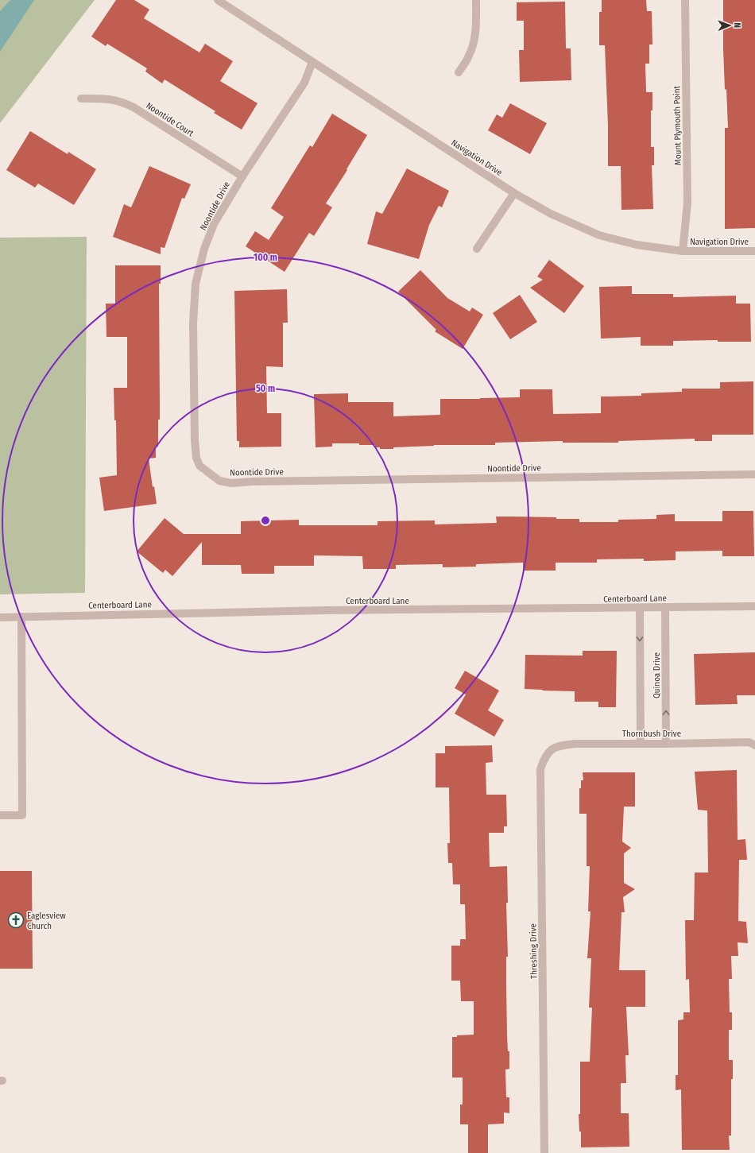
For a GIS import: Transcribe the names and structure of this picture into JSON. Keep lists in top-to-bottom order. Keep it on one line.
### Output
{"streets":{"street":["Noontide Court","Mount Plymouth Point","Navigation Drive","Noontide Drive","Centerboard Lane","Quinoa Drive","Thornbush Drive","Threshing Drive"]},"crossings":[["Noontide Court","Noontide Drive"],["Mount Plymouth Point","Navigation Drive"],["Navigation Drive","Noontide Drive"],["Centerboard Lane","Quinoa Drive"],["Quinoa Drive","Thornbush Drive"],["Thornbush Drive","Threshing Drive"]],"places":{"church":["Eaglesview Church"]},"north":"right","rings":["100 m","50 m"]}
